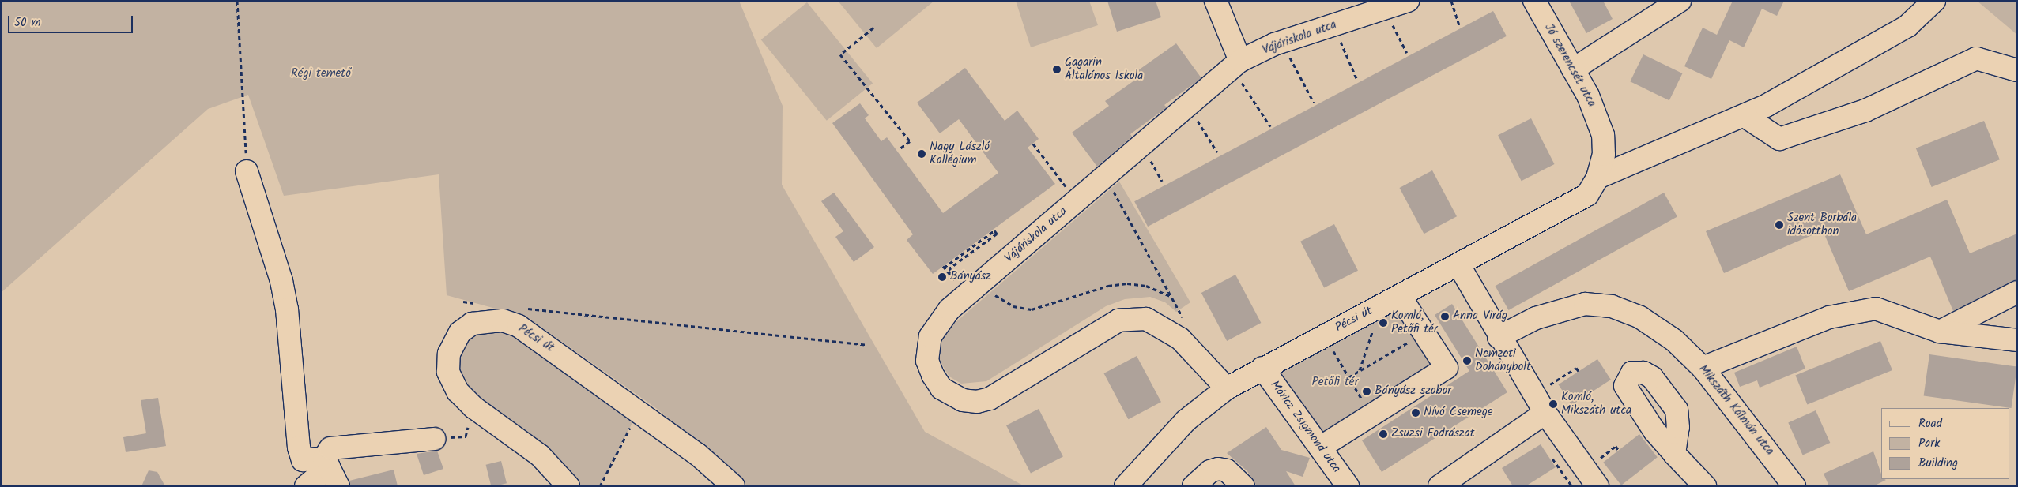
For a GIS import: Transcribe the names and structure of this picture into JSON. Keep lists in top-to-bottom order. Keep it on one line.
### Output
{"streets":{"street":["Vájáriskola utca","Jó szerencsét utca","Pécsi út","Mikszáth Kálmán utca","Móricz Zsigmond utca"]},"crossings":[["Vájáriskola utca","Pécsi út"],["Jó szerencsét utca","Pécsi út"],["Pécsi út","Móricz Zsigmond utca"]],"parks":["Régi temető","Petőfi tér"],"places":["Gagarin Általános Iskola","Nagy László Kollégium","Szent Borbála idősotthon","Bányász","Anna Virág","Komló, Petőfi tér","Nemzeti Dohánybolt","Bányász szobor","Komló, Mikszáth utca","Nívó Csemege","Zsuzsi Fodrászat"],"legend":["Road","Park","Building"],"scale_bar":"50 m"}
